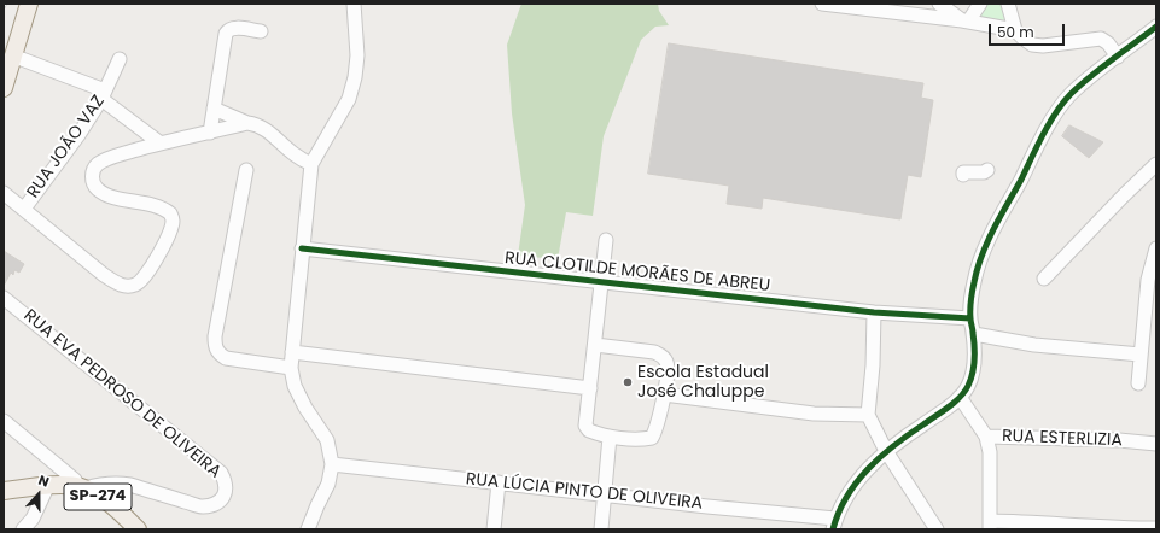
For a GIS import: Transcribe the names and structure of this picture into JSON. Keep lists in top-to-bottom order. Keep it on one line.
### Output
{"streets":{"main road":["SP-274"],"street":["RUA JOÃO VAZ","RUA CLOTILDE MORÃES DE ABREU","RUA EVA PEDROSO DE OLIVEIRA","RUA ESTERLIZIA","RUA LÚCIA PINTO DE OLIVEIRA"]},"crossings":[["RUA EVA PEDROSO DE OLIVEIRA","SP-274"]],"places":["Escola Estadual José Chaluppe"],"scale_bar":"50 m","north":"top"}
